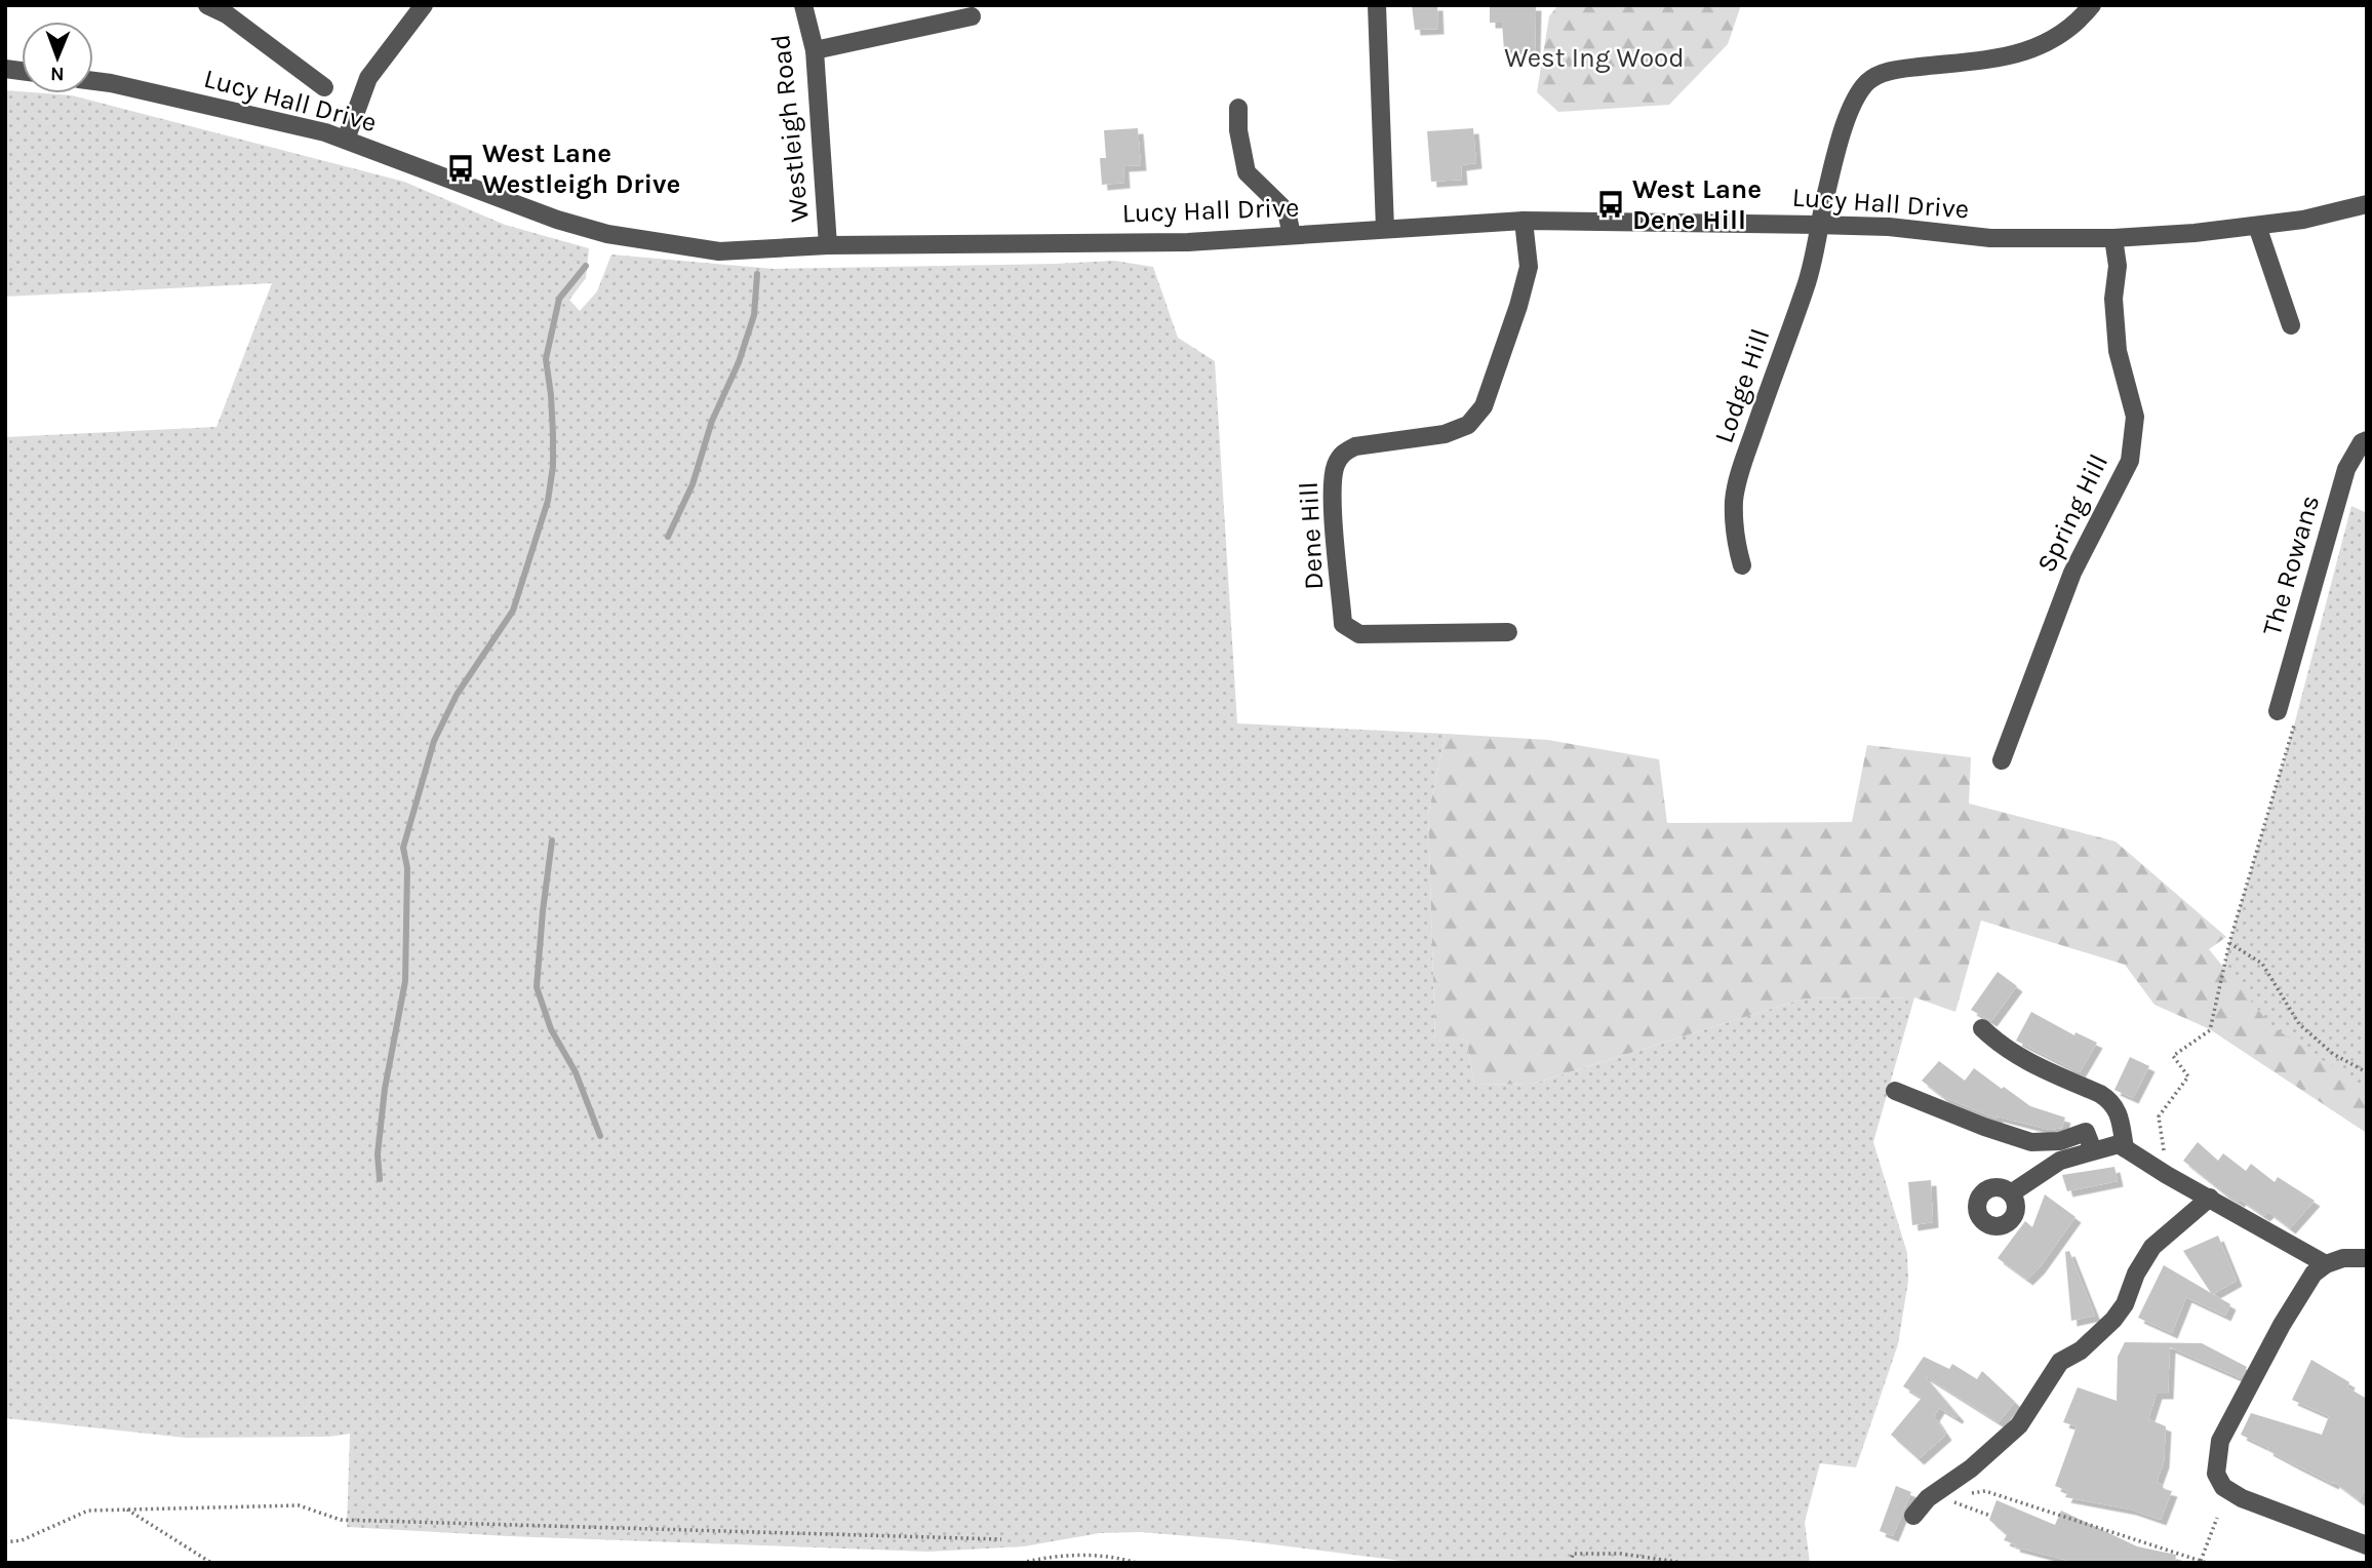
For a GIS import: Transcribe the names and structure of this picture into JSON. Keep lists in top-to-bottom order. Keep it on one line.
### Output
{"streets":{"street":["Lucy Hall Drive","Westleigh Road","Lodge Hill","Spring Hill","Dene Hill","The Rowans"]},"crossings":[["Lucy Hall Drive","Westleigh Road"],["Lucy Hall Drive","Lodge Hill"],["Lucy Hall Drive","Spring Hill"],["Lucy Hall Drive","Dene Hill"]],"parks":["West Ing Wood"],"places":{"bus stop":["West Lane Westleigh Drive","West Lane Dene Hill"]},"north":"bottom"}
